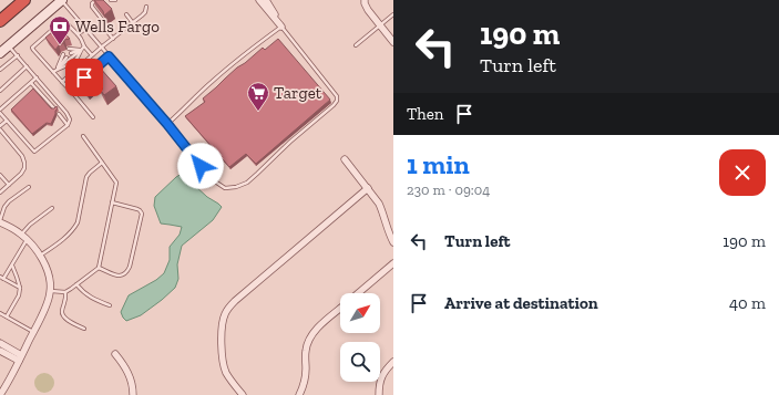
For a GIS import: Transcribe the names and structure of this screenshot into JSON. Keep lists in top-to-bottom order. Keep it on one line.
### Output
{"places":{"bank":["Wells Fargo"],"supermarket":["Target"]},"north":"top right","page":{"turn":["190 m","Turn left"],"then":"Then","heading":["1 min","230 m · 09:04"],"list":[{"name":"Turn left","value":"190 m"},{"name":"Arrive at destination","value":"40 m"}]}}
